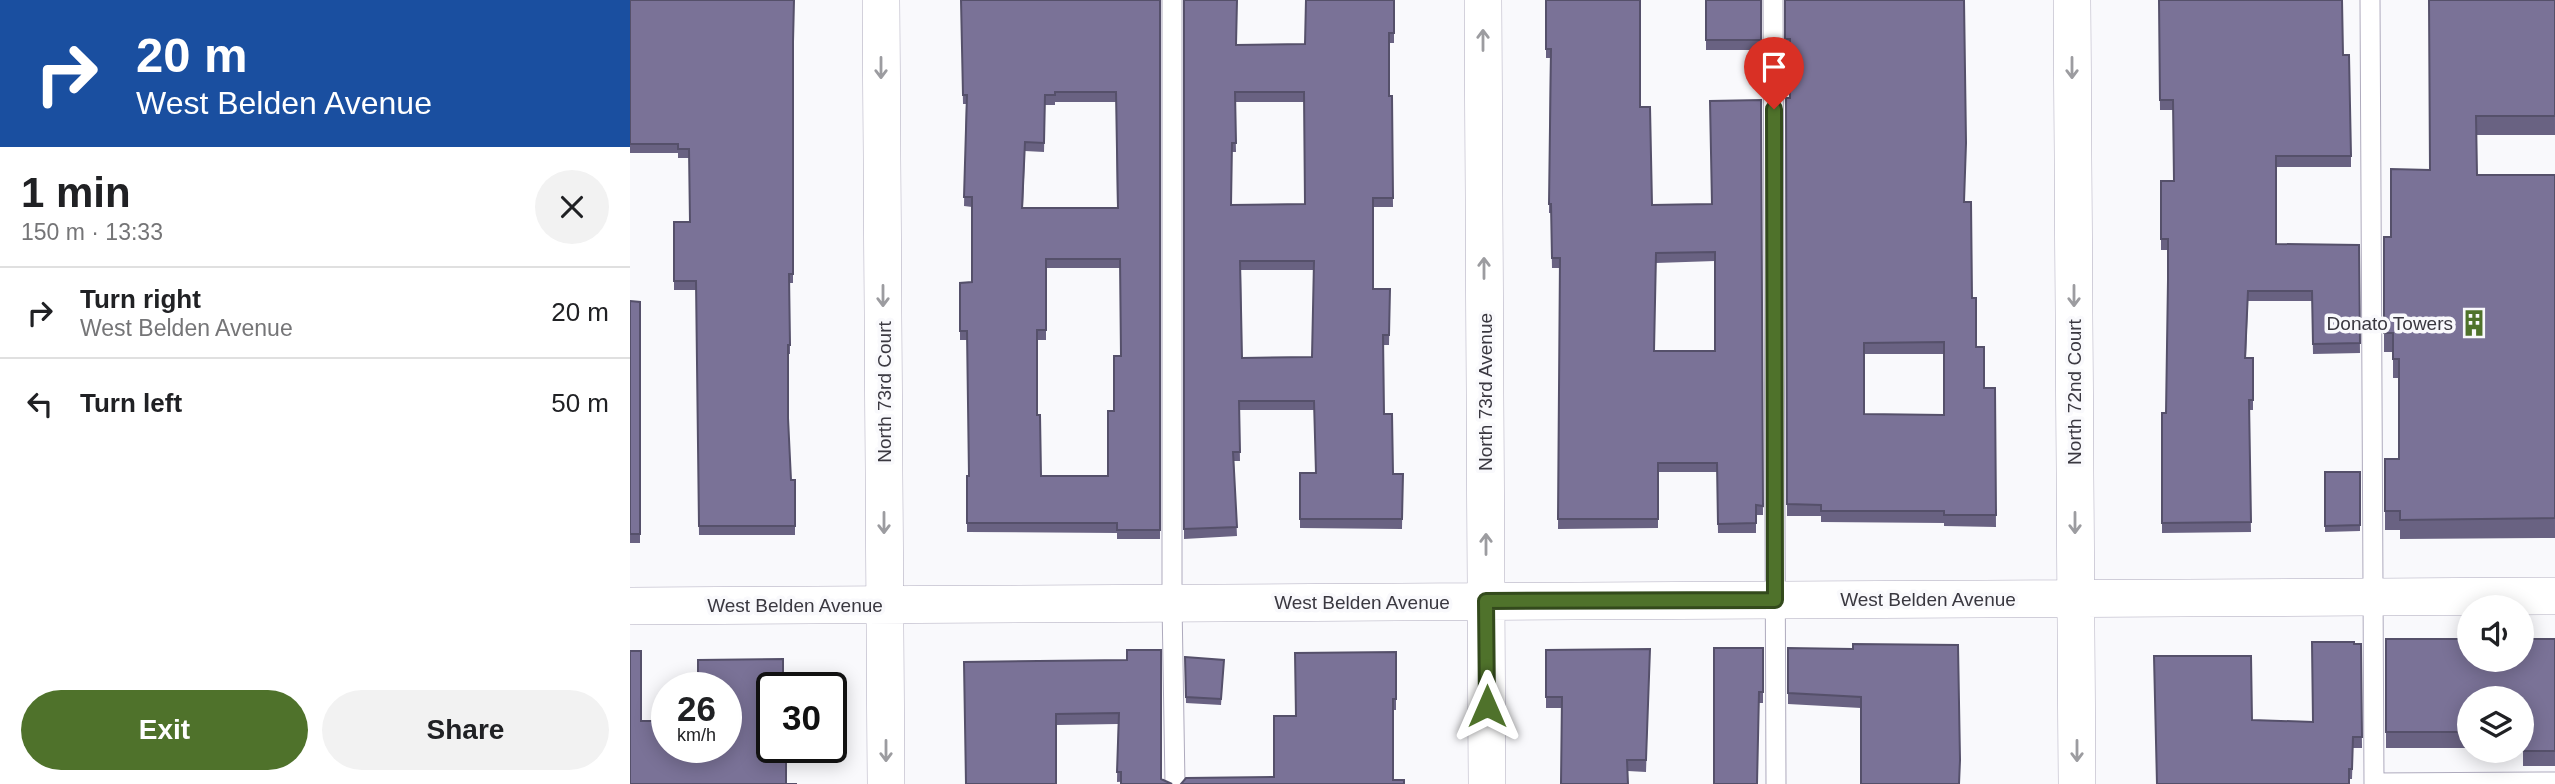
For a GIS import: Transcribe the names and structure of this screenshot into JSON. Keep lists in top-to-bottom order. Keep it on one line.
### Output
{"streets":{"street":["North 73rd Court","North 73rd Avenue","North 72nd Court","West Belden Avenue"]},"crossings":[["North 73rd Court","West Belden Avenue"],["North 73rd Avenue","West Belden Avenue"],["North 72nd Court","West Belden Avenue"]],"one_way":["North 73rd Court","North 73rd Avenue","North 72nd Court"],"places":{"building":["Donato Towers"]},"page":{"turn":["20 m","West Belden Avenue"],"heading":["1 min","150 m · 13:33"],"list":[{"name":"Turn right","note":"West Belden Avenue","value":"20 m"},{"name":"Turn left","value":"50 m"}],"speed":"26 km/h","limit":"30","buttons":["Exit","Share"]}}
